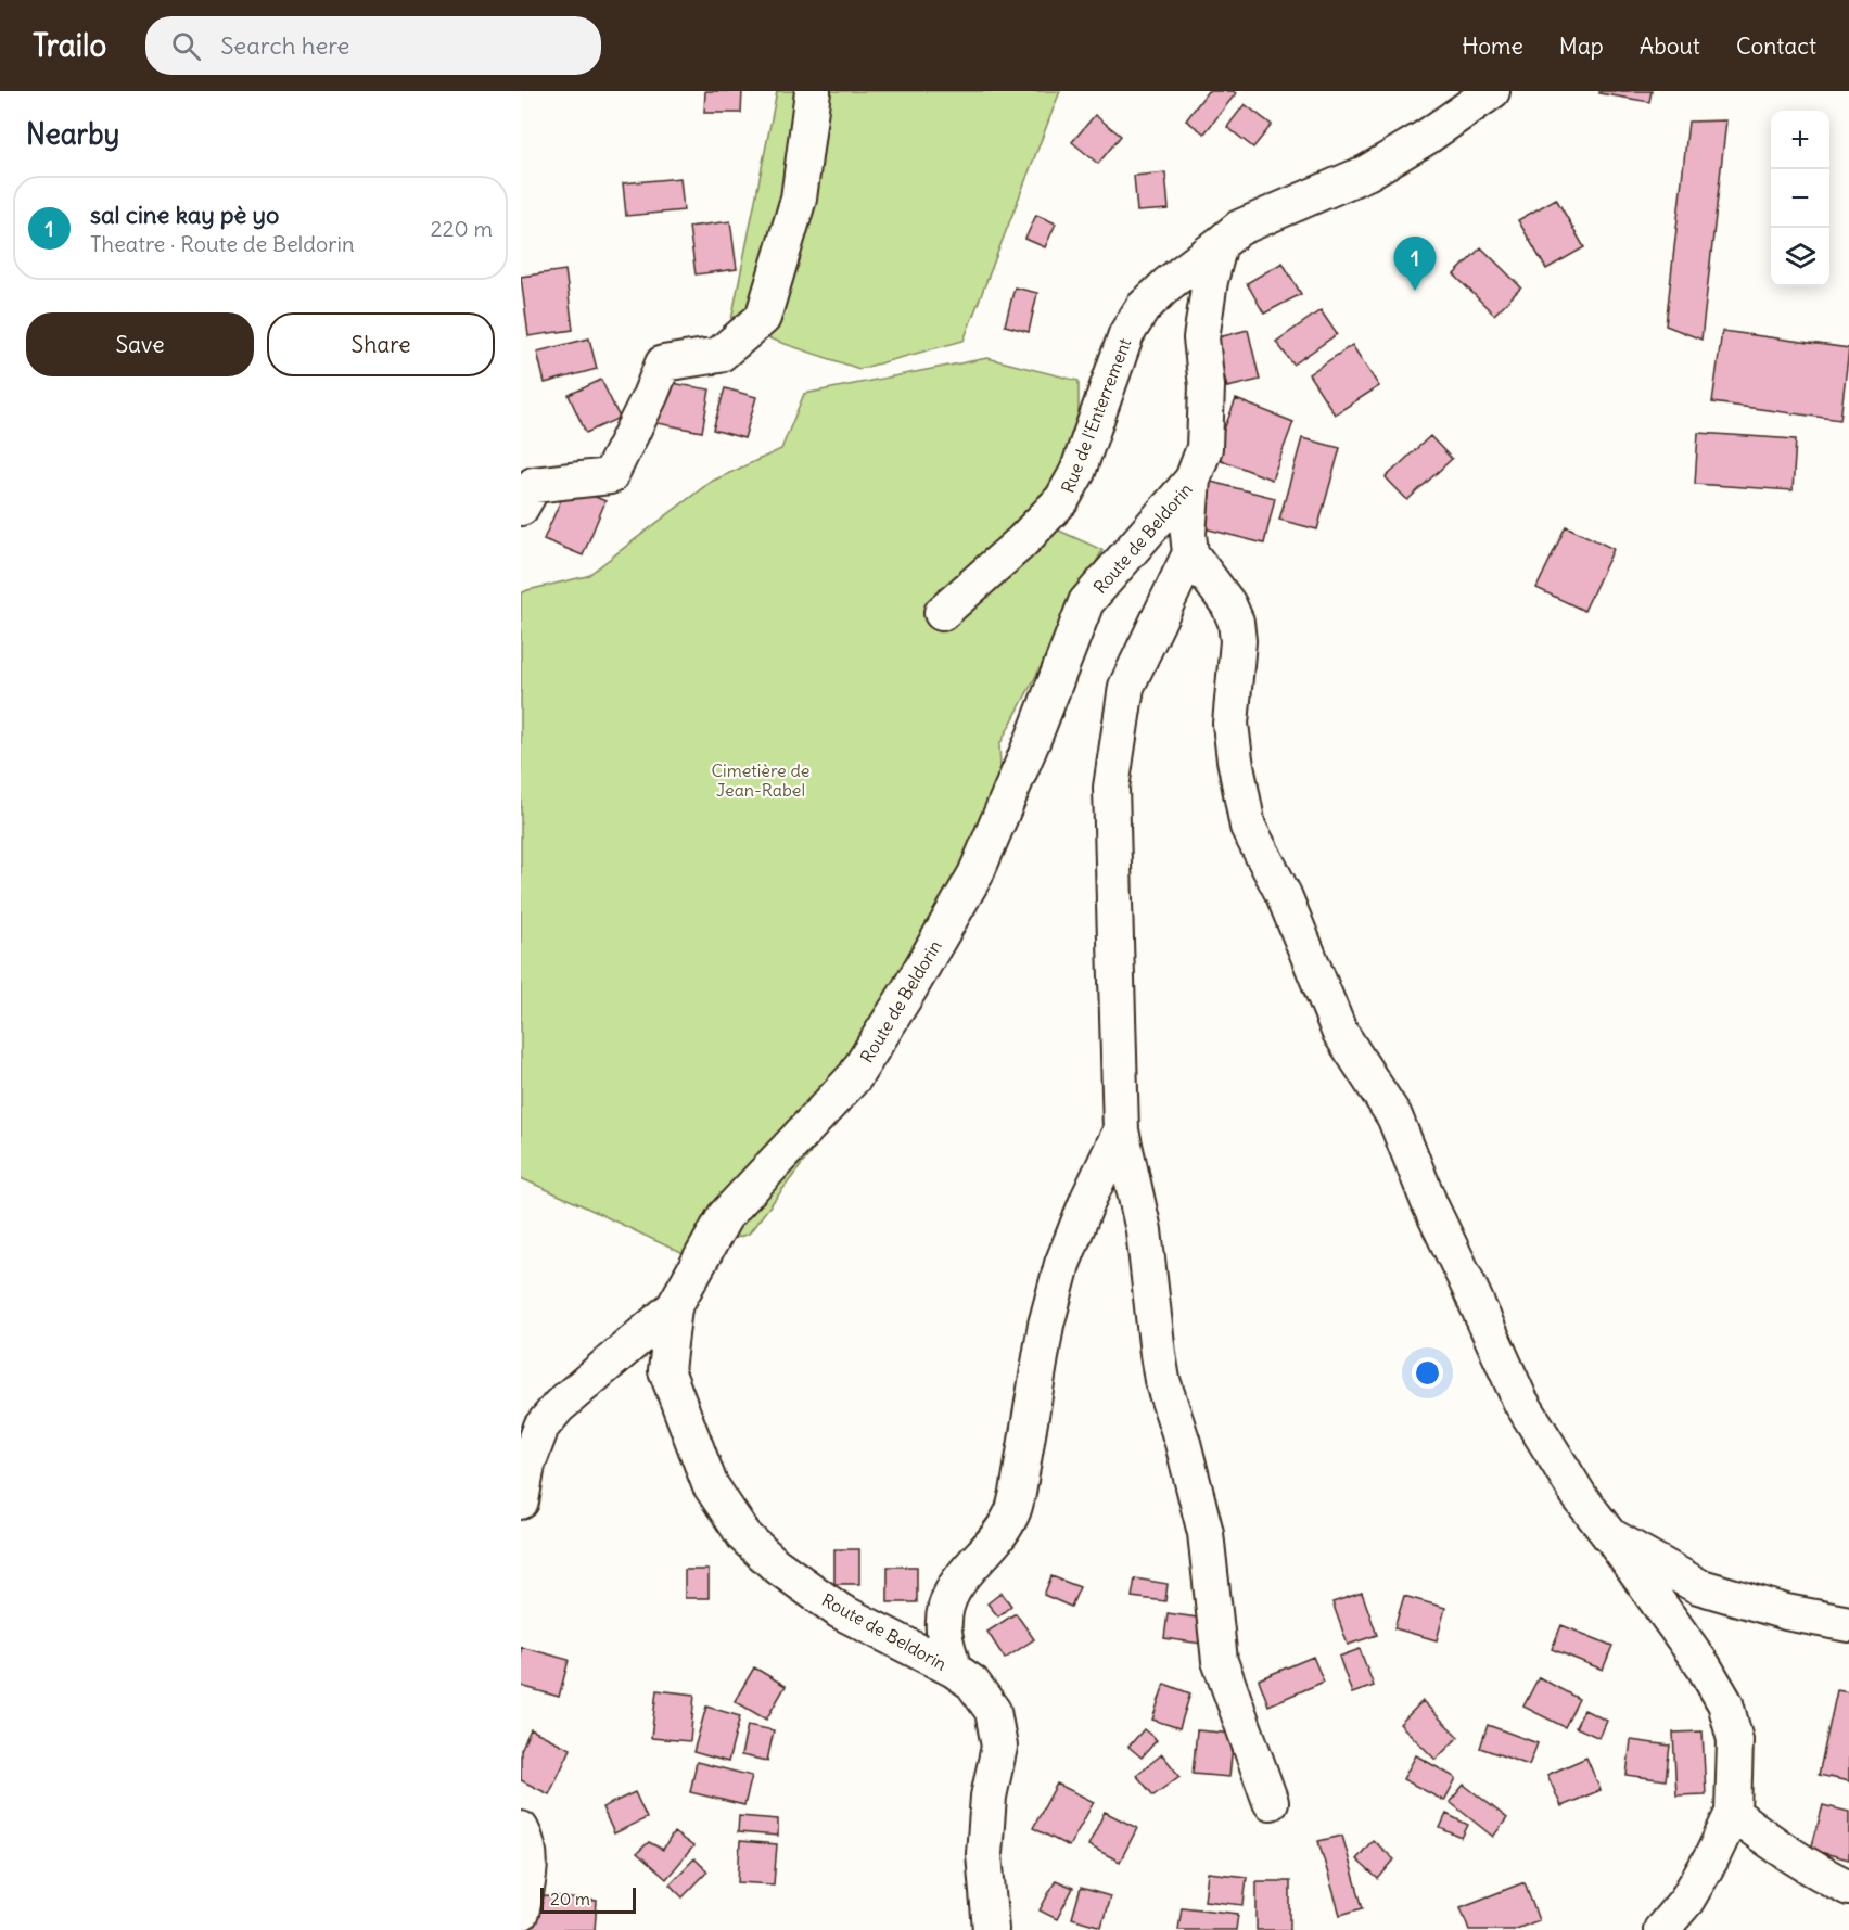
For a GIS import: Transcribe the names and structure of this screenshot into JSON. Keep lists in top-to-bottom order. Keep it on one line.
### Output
{"streets":{"street":["Rue de l'Enterrement","Route de Beldorin"]},"crossings":[["Rue de l'Enterrement","Route de Beldorin"]],"parks":["Cimetière de Jean-Rabel"],"scale_bar":"20 m","page":{"header":"Trailo","search":"Search here","nav":["Home","Map","About","Contact"],"heading":"Nearby","map_buttons":["+","−"],"list":[{"mark":"1","name":"sal cine kay pè yo","note":"Theatre · Route de Beldorin","value":"220 m"}],"pins":"1","buttons":["Save","Share"],"scale":"20 m"}}
